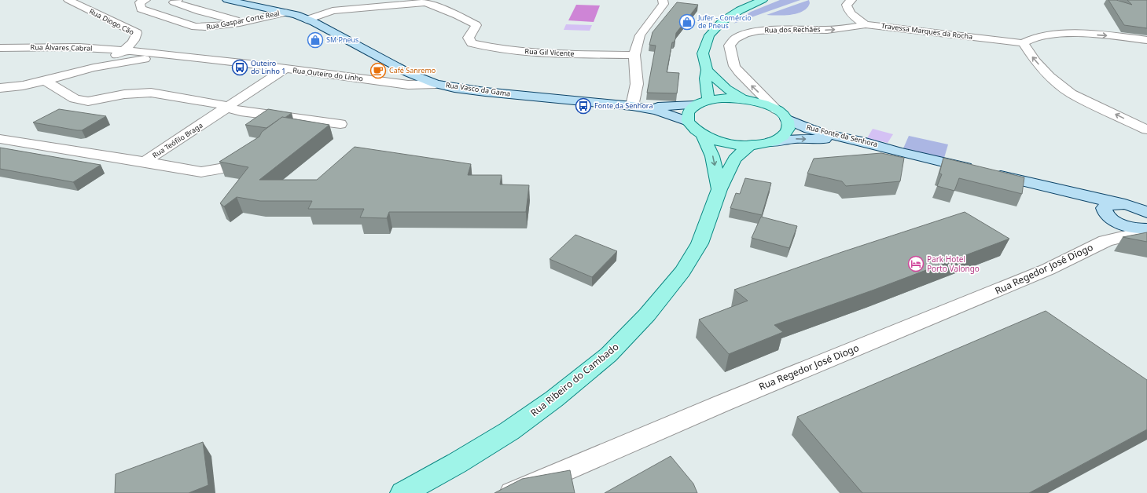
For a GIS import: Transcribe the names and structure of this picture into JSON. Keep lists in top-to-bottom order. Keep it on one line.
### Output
{"streets":{"main road":["Rua Ribeiro do Cambado"],"street":["Rua Gaspar Corte Real","Rua Diogo Cão","Rua dos Rechães","Travessa Marques da Rocha","Rua Álvares Cabral","Rua Gil Vicente","Rua Outeiro do Linho","Rua Vasco da Gama","Rua Fonte da Senhora","Rua Teófilo Braga","Rua Regedor José Diogo"]},"crossings":[["Rua Gaspar Corte Real","Rua Vasco da Gama"],["Rua Diogo Cão","Rua Álvares Cabral"],["Rua dos Rechães","Travessa Marques da Rocha"],["Rua dos Rechães","Rua Fonte da Senhora"],["Rua Álvares Cabral","Rua Outeiro do Linho"],["Rua Outeiro do Linho","Rua Vasco da Gama"],["Rua Outeiro do Linho","Rua Teófilo Braga"]],"places":{"shop":["Jufer - Comércio de Pneus","SM Pneus"],"bus stop":["Outeiro do Linho 1","Fonte da Senhora"],"cafe":["Café Sanremo"],"hotel":["Park Hotel Porto Valongo"]}}
